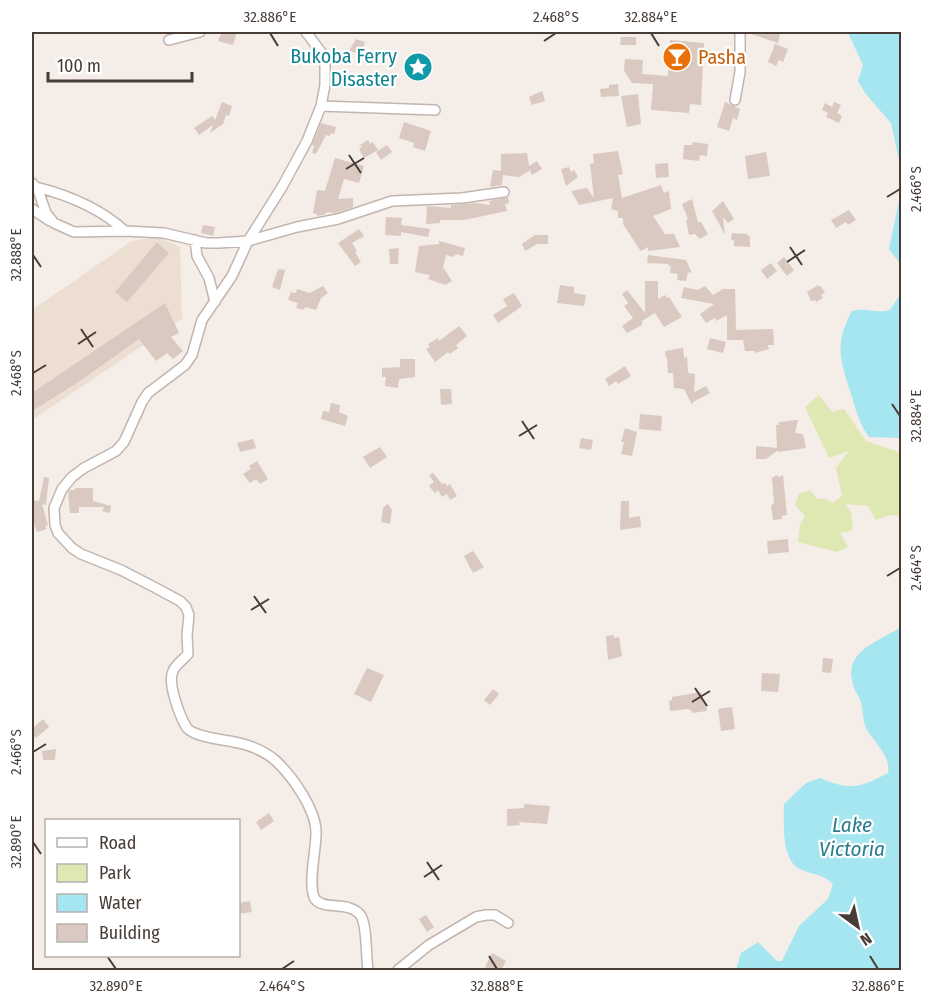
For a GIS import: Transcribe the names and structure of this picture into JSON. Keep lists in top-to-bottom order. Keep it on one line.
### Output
{"water":["Lake Victoria"],"places":{"bar":["Pasha"],"place":["Bukoba Ferry Disaster"]},"legend":["Road","Park","Water","Building"],"scale_bar":"100 m","north":"bottom right","coordinates":["32.886°E","2.468°S","32.884°E","2.466°S","32.888°E","2.464°S","32.890°E"]}
